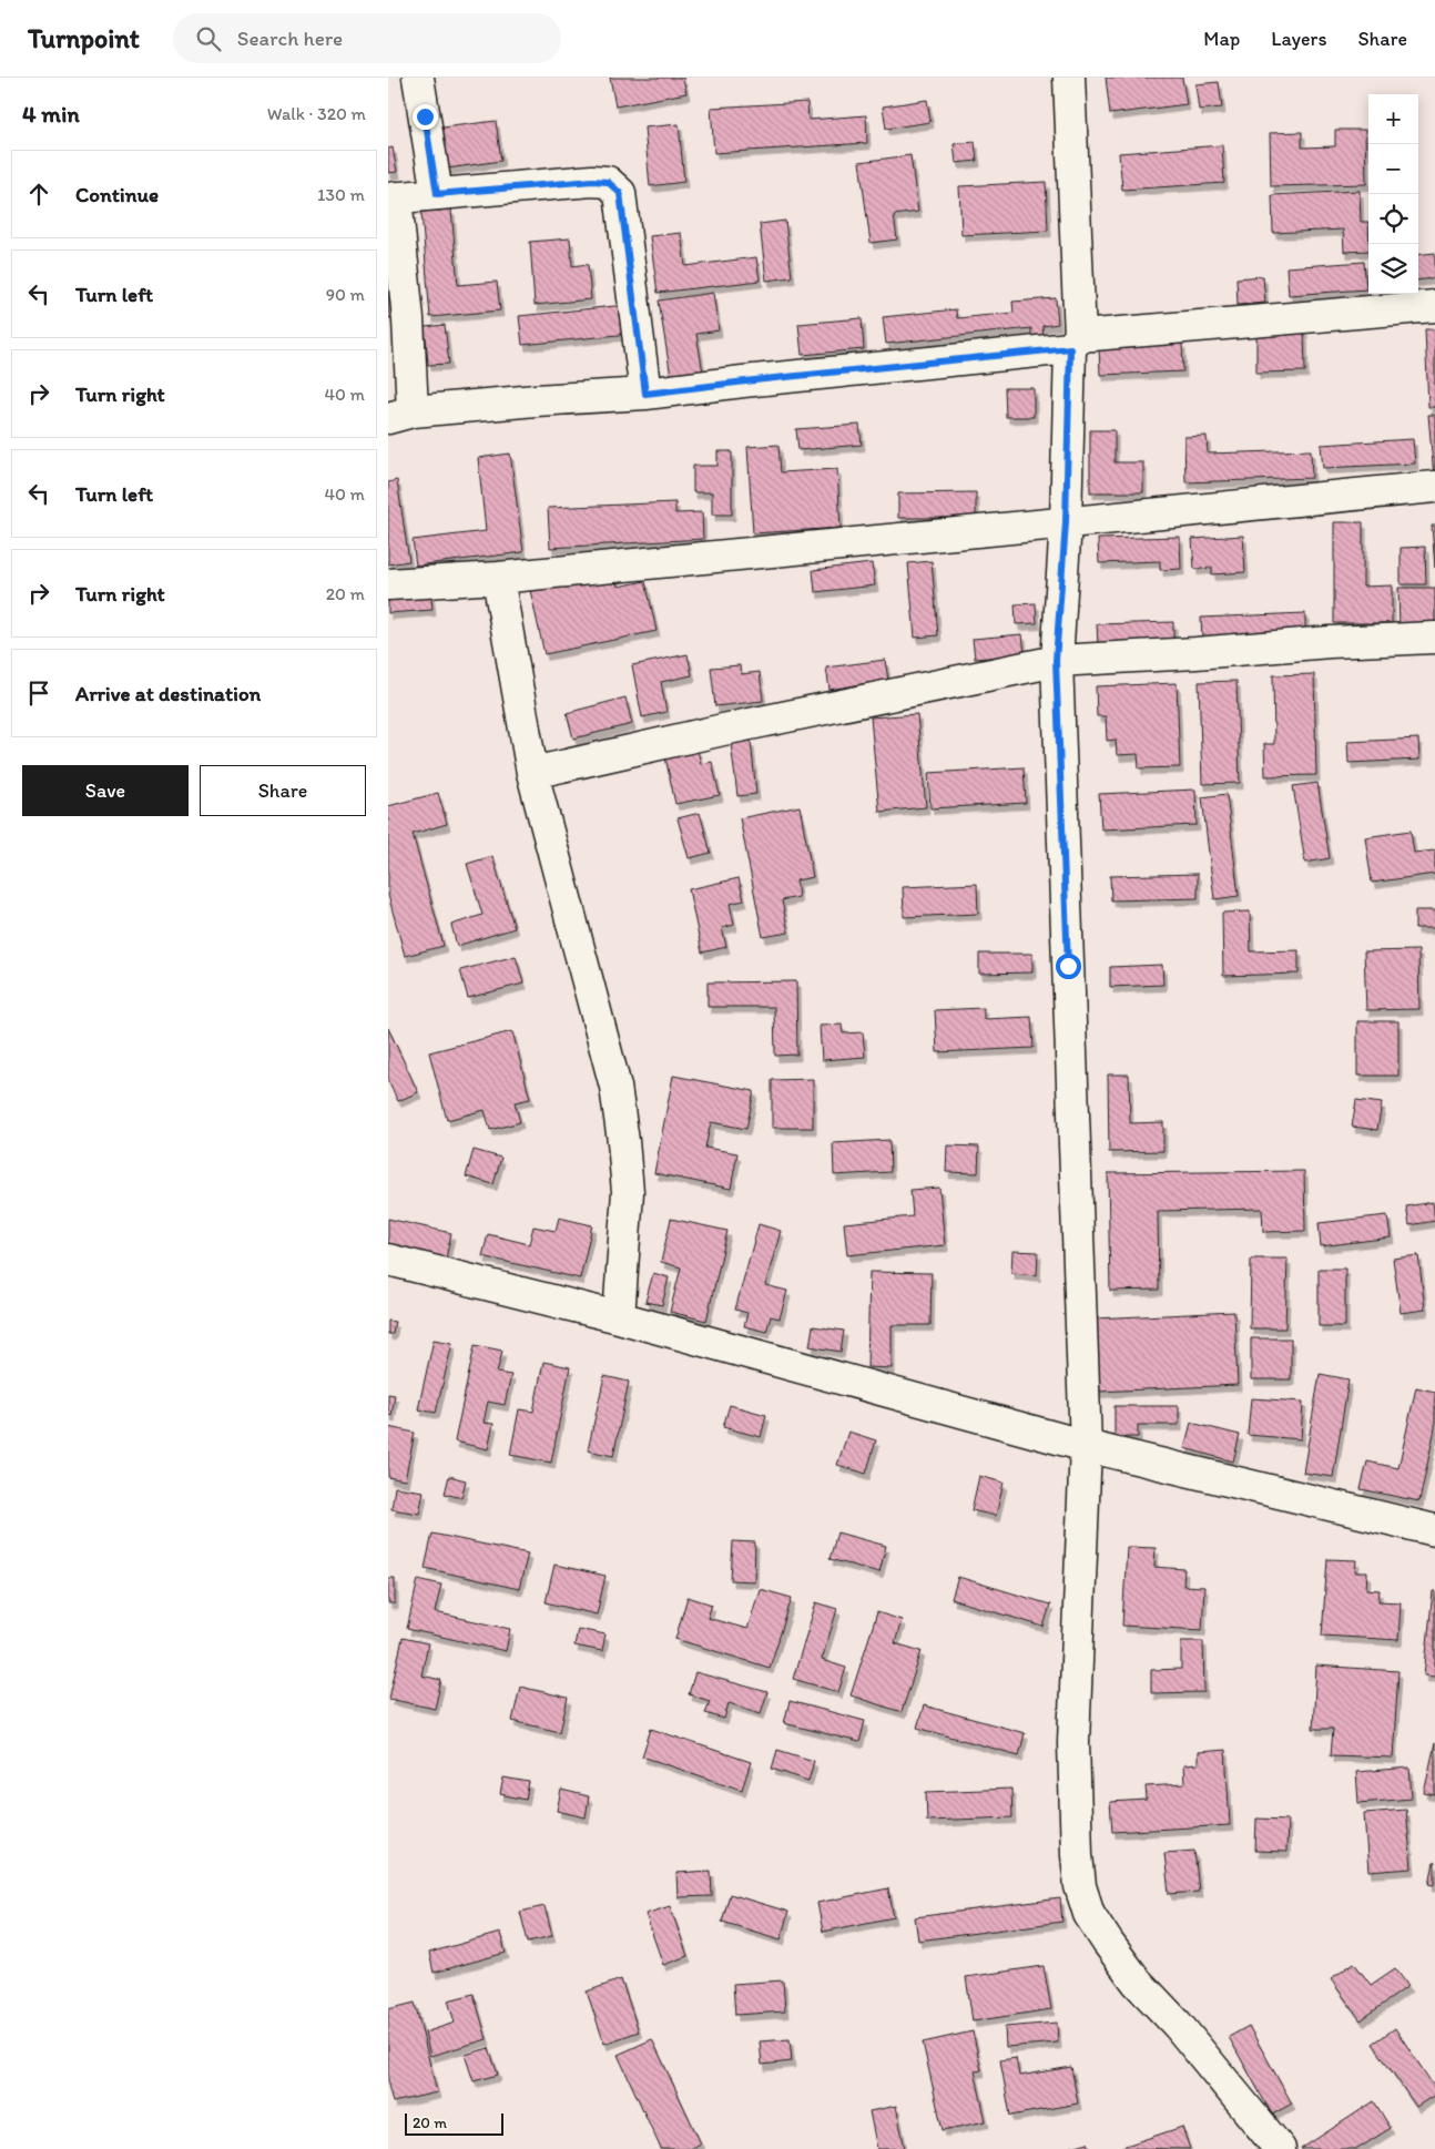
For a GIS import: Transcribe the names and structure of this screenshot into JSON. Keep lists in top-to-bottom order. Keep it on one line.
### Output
{"scale_bar":"20 m","page":{"header":"Turnpoint","search":"Search here","nav":["Map","Layers","Share"],"heading":["4 min","Walk · 320 m"],"map_buttons":["+","−"],"list":[["Continue","130 m"],["Turn left","90 m"],["Turn right","40 m"],["Turn left","40 m"],["Turn right","20 m"],"Arrive at destination"],"buttons":["Save","Share"],"scale":"20 m"}}
